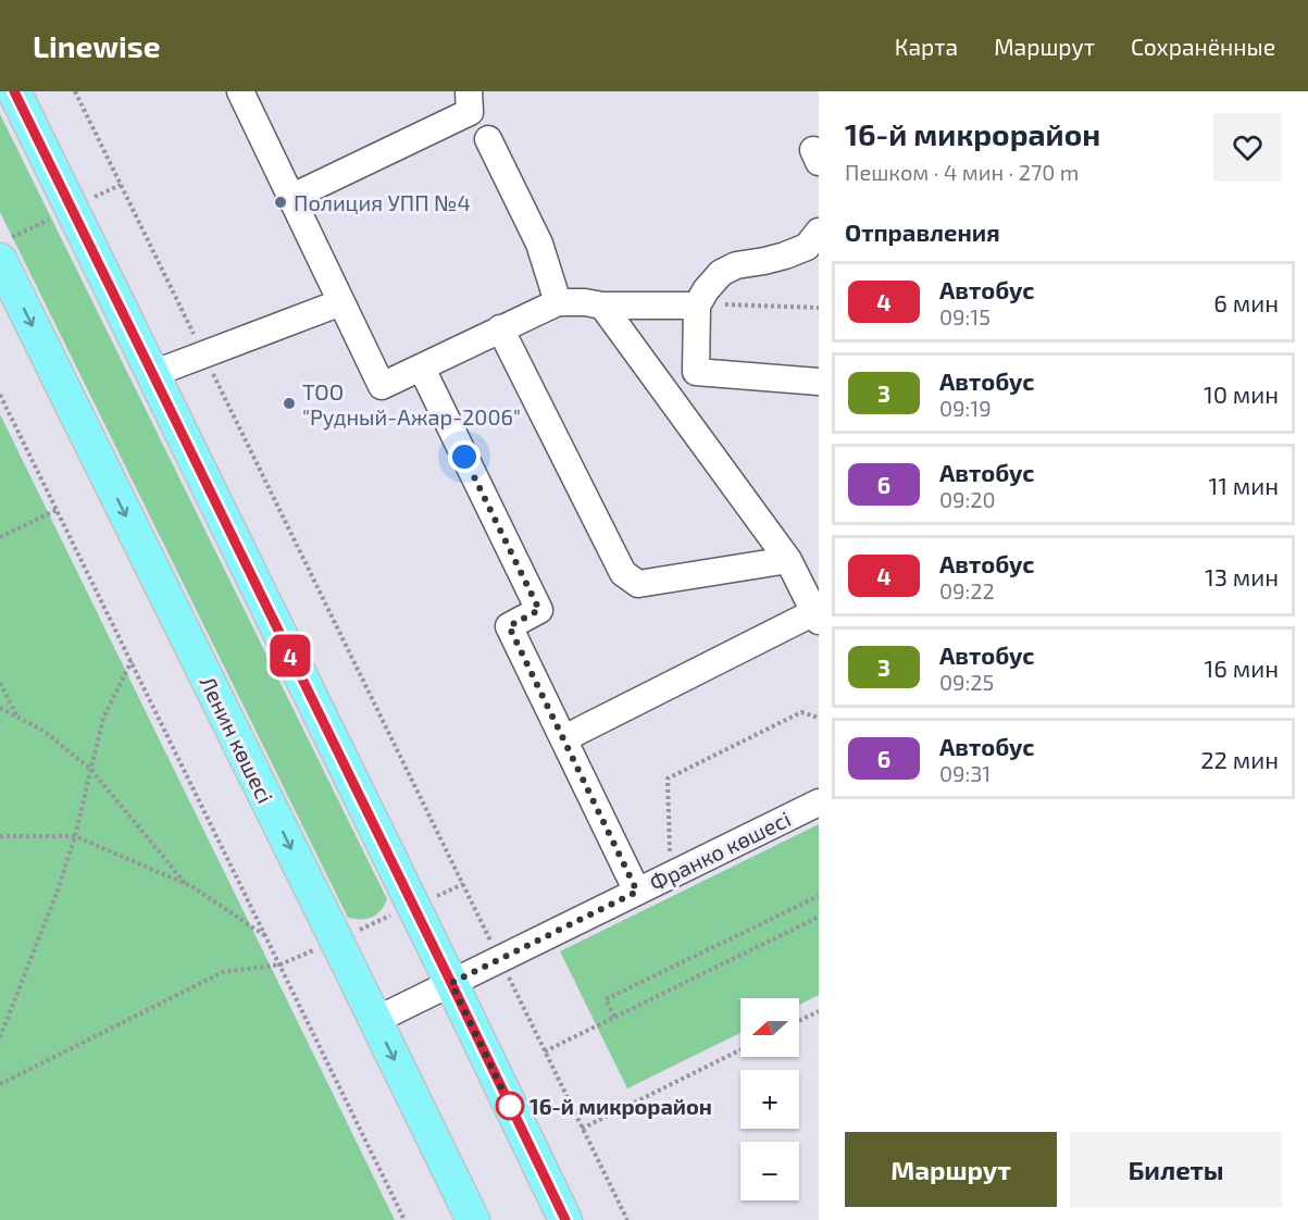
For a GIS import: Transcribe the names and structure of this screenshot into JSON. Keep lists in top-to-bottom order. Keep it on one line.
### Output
{"streets":{"main road":["Ленин көшесі"],"street":["Франко көшесі"]},"crossings":[["Ленин көшесі","Франко көшесі"]],"places":["Полиция УПП №4","ТОО \"Рудный-Ажар-2006\"","16-й микрорайон"],"lines":["bus line 4"],"north":"left","page":{"header":"Linewise","nav":["Карта","Маршрут","Сохранённые"],"on_map":"4","heading":[["16-й микрорайон","Пешком · 4 мин · 270 m"],"Отправления"],"list":[{"mark":"4","name":"Автобус","note":"09:15","value":"6 мин"},{"mark":"3","name":"Автобус","note":"09:19","value":"10 мин"},{"mark":"6","name":"Автобус","note":"09:20","value":"11 мин"},{"mark":"4","name":"Автобус","note":"09:22","value":"13 мин"},{"mark":"3","name":"Автобус","note":"09:25","value":"16 мин"},{"mark":"6","name":"Автобус","note":"09:31","value":"22 мин"}],"map_buttons":["+","−"],"buttons":["Маршрут","Билеты"]}}
